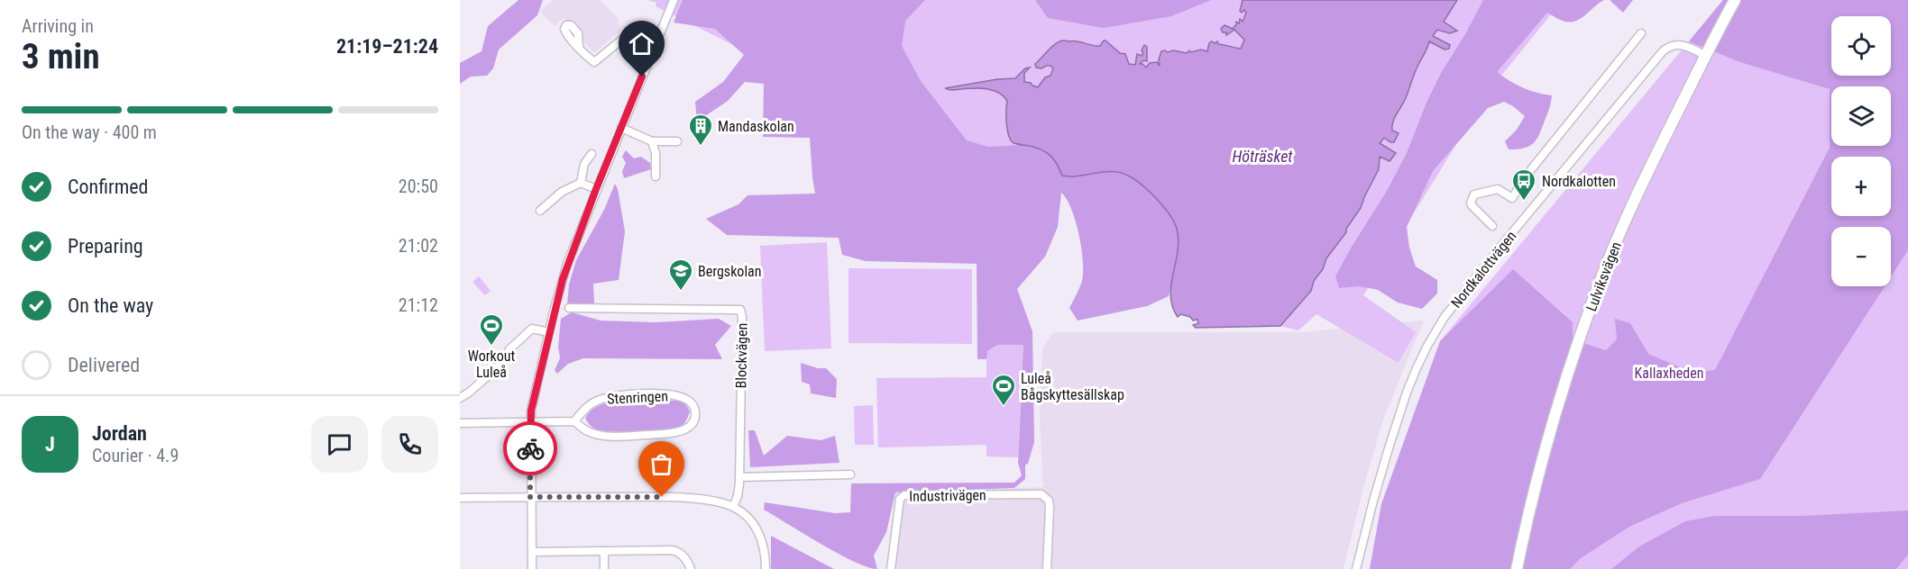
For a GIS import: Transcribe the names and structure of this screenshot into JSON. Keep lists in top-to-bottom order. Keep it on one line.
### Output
{"streets":{"main road":["Lulviksvägen"],"street":["Nordkalottvägen","Blockvägen","Stenringen","Industrivägen"]},"crossings":[["Nordkalottvägen","Lulviksvägen"]],"water":["Höträsket"],"parks":["Kallaxheden"],"places":{"building":["Mandaskolan"],"bus stop":["Nordkalotten"],"school or university":["Bergskolan"],"sports":["Workout Luleå","Luleå Bågskyttesällskap"]},"page":{"heading":["3 min","Arriving in","21:19–21:24"],"panel":["Jordan","Courier · 4.9"],"map_buttons":["+","−"],"bar":"On the way · 400 m","list":[["Confirmed","20:50"],["Preparing","21:02"],["On the way","21:12"],"Delivered"],"round":"J"}}
